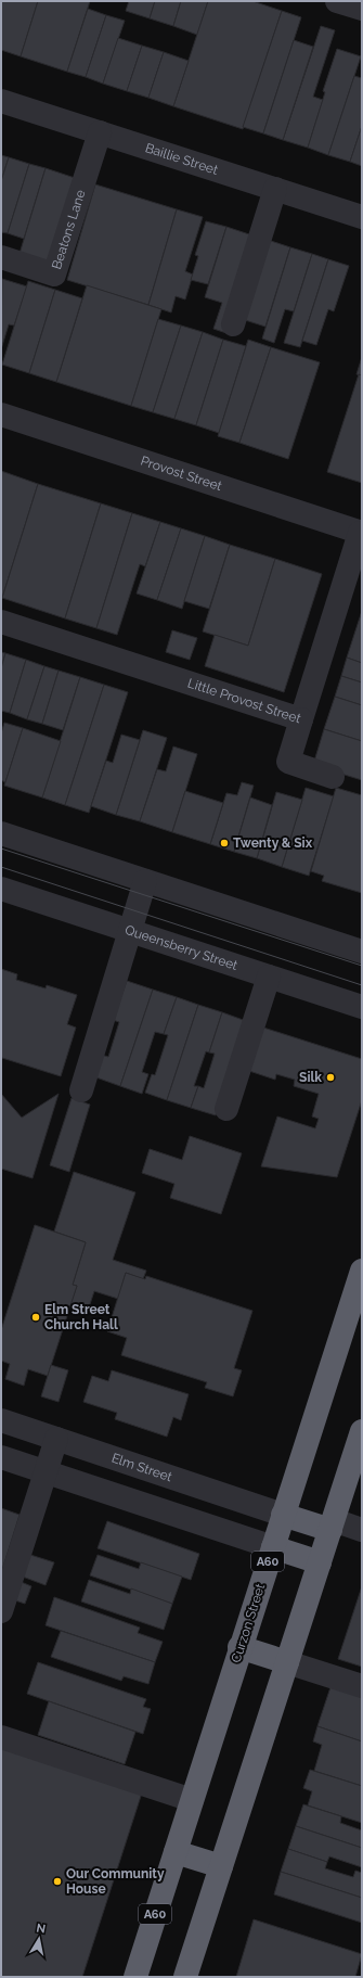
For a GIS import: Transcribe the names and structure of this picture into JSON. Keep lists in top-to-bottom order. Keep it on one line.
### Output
{"streets":{"highway":["A60","Curzon Street"],"street":["Baillie Street","Beatons Lane","Provost Street","Little Provost Street","Queensberry Street","Elm Street"]},"crossings":[["Baillie Street","Beatons Lane"],["Provost Street","Little Provost Street"],["Elm Street","Curzon Street"]],"places":["Twenty & Six","Silk","Elm Street Church Hall","Our Community House"],"north":"top"}
